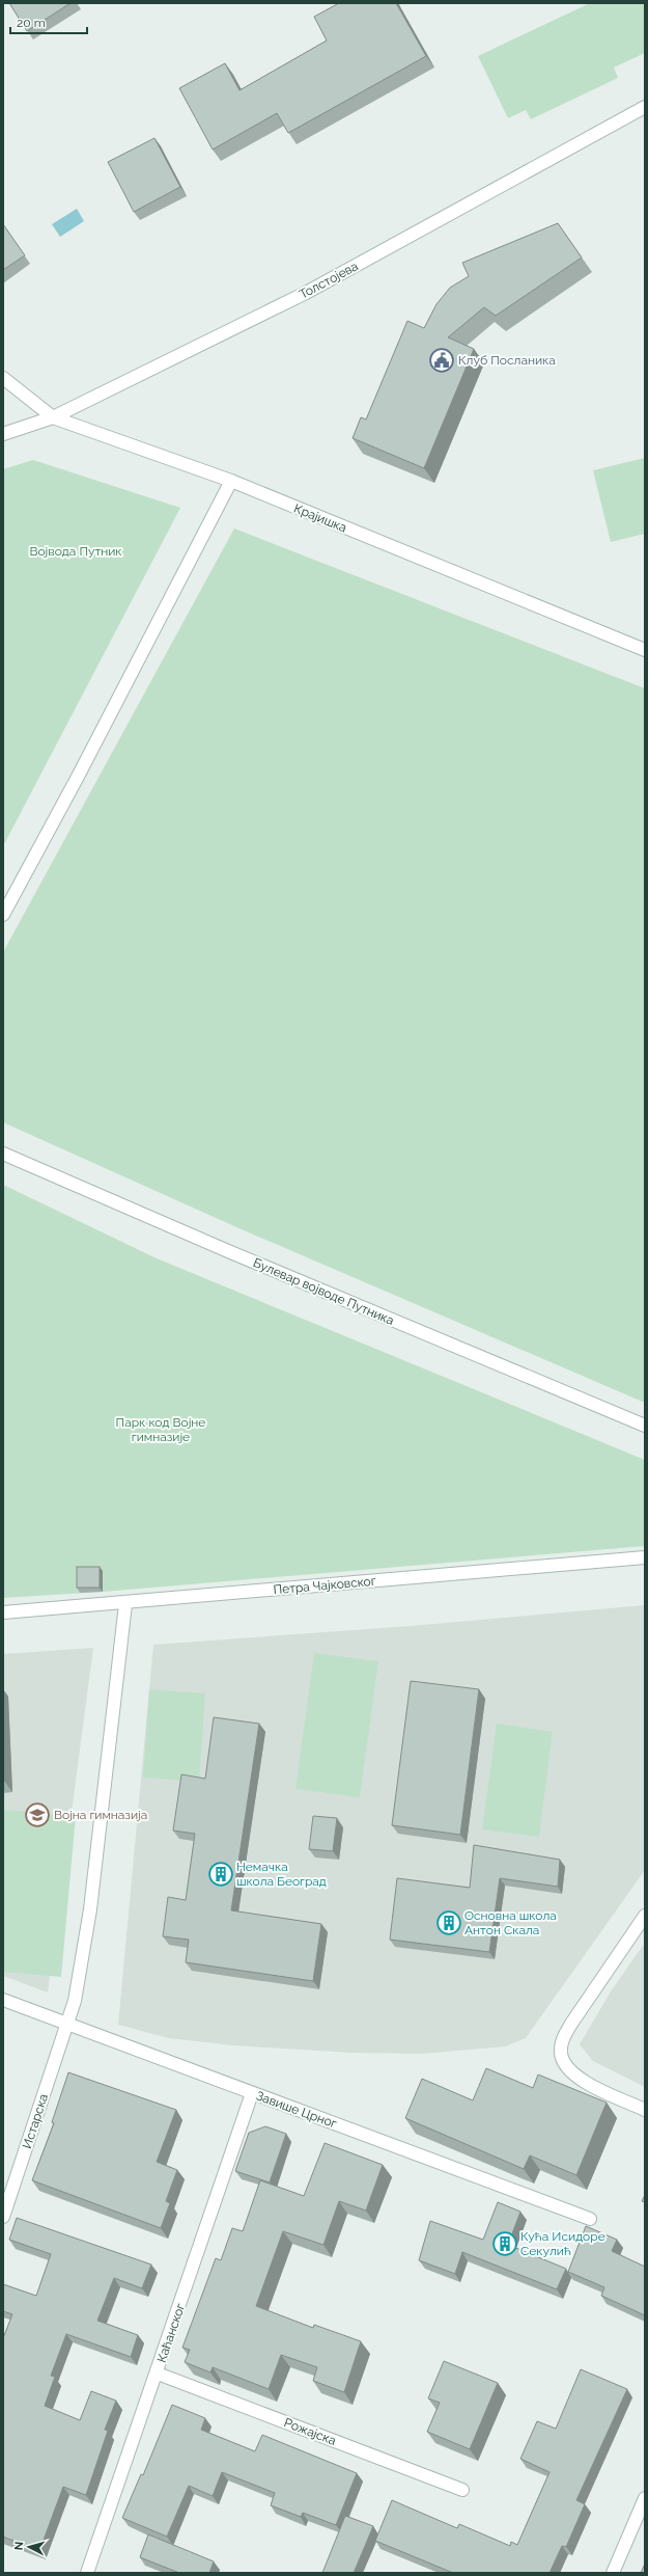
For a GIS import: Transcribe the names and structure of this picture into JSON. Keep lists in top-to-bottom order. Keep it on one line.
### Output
{"streets":{"street":["Толстојева","Крајишка","Булевар војводе Путника","Петра Чајковског","Завише Црног","Истарска","Каћанског","Рожајска"]},"crossings":[["Толстојева","Крајишка"],["Петра Чајковског","Истарска"],["Завише Црног","Истарска"],["Завише Црног","Каћанског"],["Каћанског","Рожајска"]],"parks":["Војвода Путник","Парк код Војне гимназије"],"places":{"public building":["Клуб Посланика"],"school or university":["Војна гимназија"],"building":["Немачка школа Београд","Основна школа Антон Скала","Кућа Исидоре Секулић"]},"scale_bar":"20 m","north":"left"}
